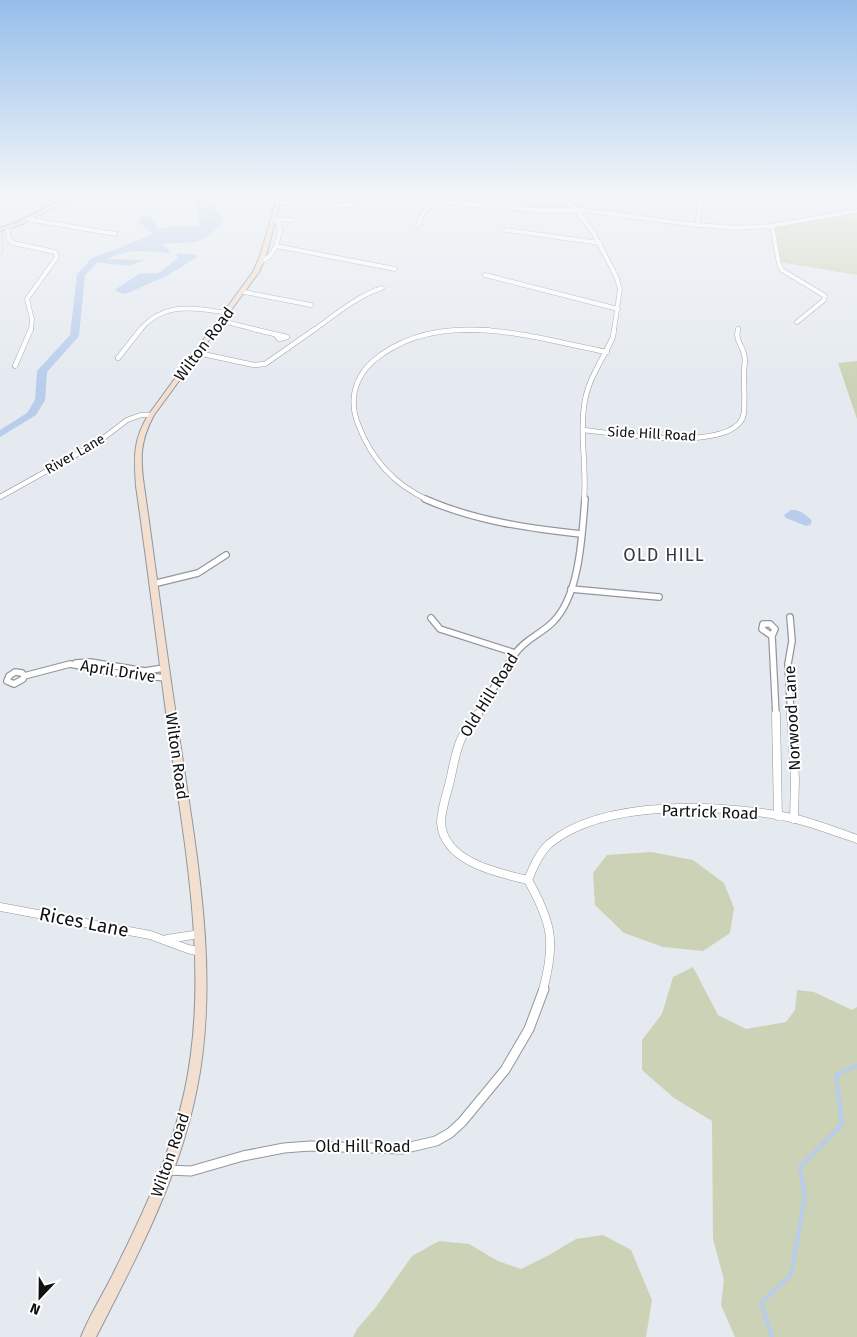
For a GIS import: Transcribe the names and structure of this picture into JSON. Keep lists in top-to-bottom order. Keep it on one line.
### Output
{"streets":{"main road":["Wilton Road"],"street":["Side Hill Road","River Lane","April Drive","Old Hill Road","Norwood Lane","Partrick Road","Rices Lane"]},"crossings":[["Wilton Road","River Lane"],["Wilton Road","April Drive"],["Wilton Road","Old Hill Road"],["Wilton Road","Rices Lane"],["Side Hill Road","Old Hill Road"],["Old Hill Road","Partrick Road"],["Norwood Lane","Partrick Road"]],"districts":["OLD HILL"],"north":"bottom"}
